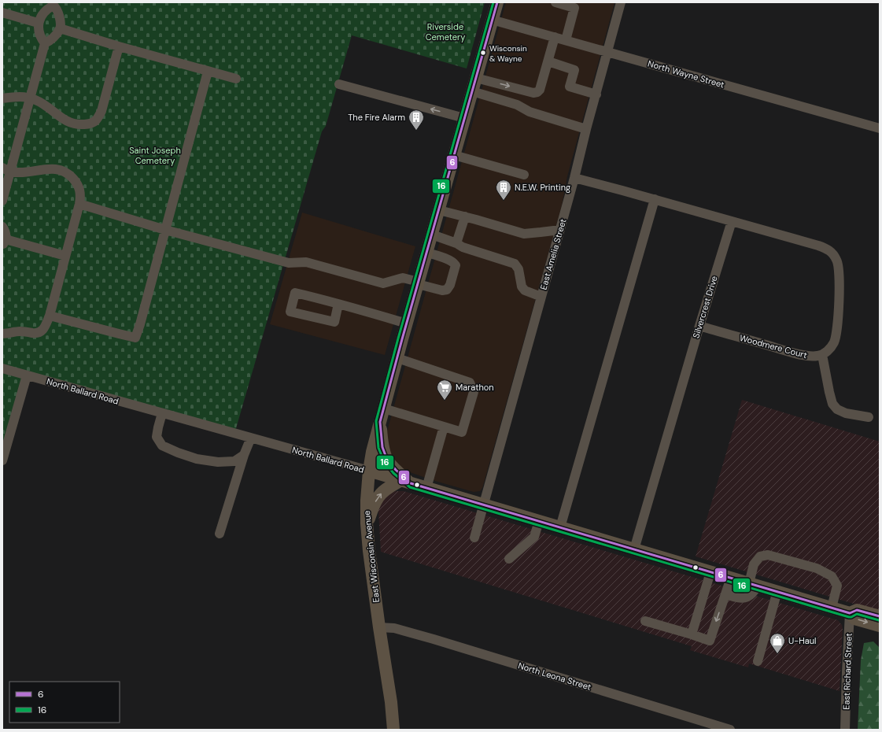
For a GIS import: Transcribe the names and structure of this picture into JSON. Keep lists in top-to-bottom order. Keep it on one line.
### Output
{"streets":{"main road":["North Ballard Road","East Wisconsin Avenue"],"street":["North Wayne Street","East Amelia Street","Silvercrest Drive","Woodmere Court","East Richard Street","North Leona Street"]},"crossings":[["North Wayne Street","East Amelia Street"],["North Wayne Street","East Wisconsin Avenue"],["East Amelia Street","North Ballard Road"],["Silvercrest Drive","Woodmere Court"],["Silvercrest Drive","North Ballard Road"],["North Ballard Road","East Wisconsin Avenue"],["North Ballard Road","East Richard Street"],["East Wisconsin Avenue","North Leona Street"]],"parks":["Riverside Cemetery","Saint Joseph Cemetery"],"places":{"other":["Wisconsin & Wayne"],"building":["The Fire Alarm","N.E.W. Printing"],"supermarket":["Marathon"],"shop":["U-Haul"]},"lines":["transit line 6","transit line 16"],"legend":["6","16"]}
